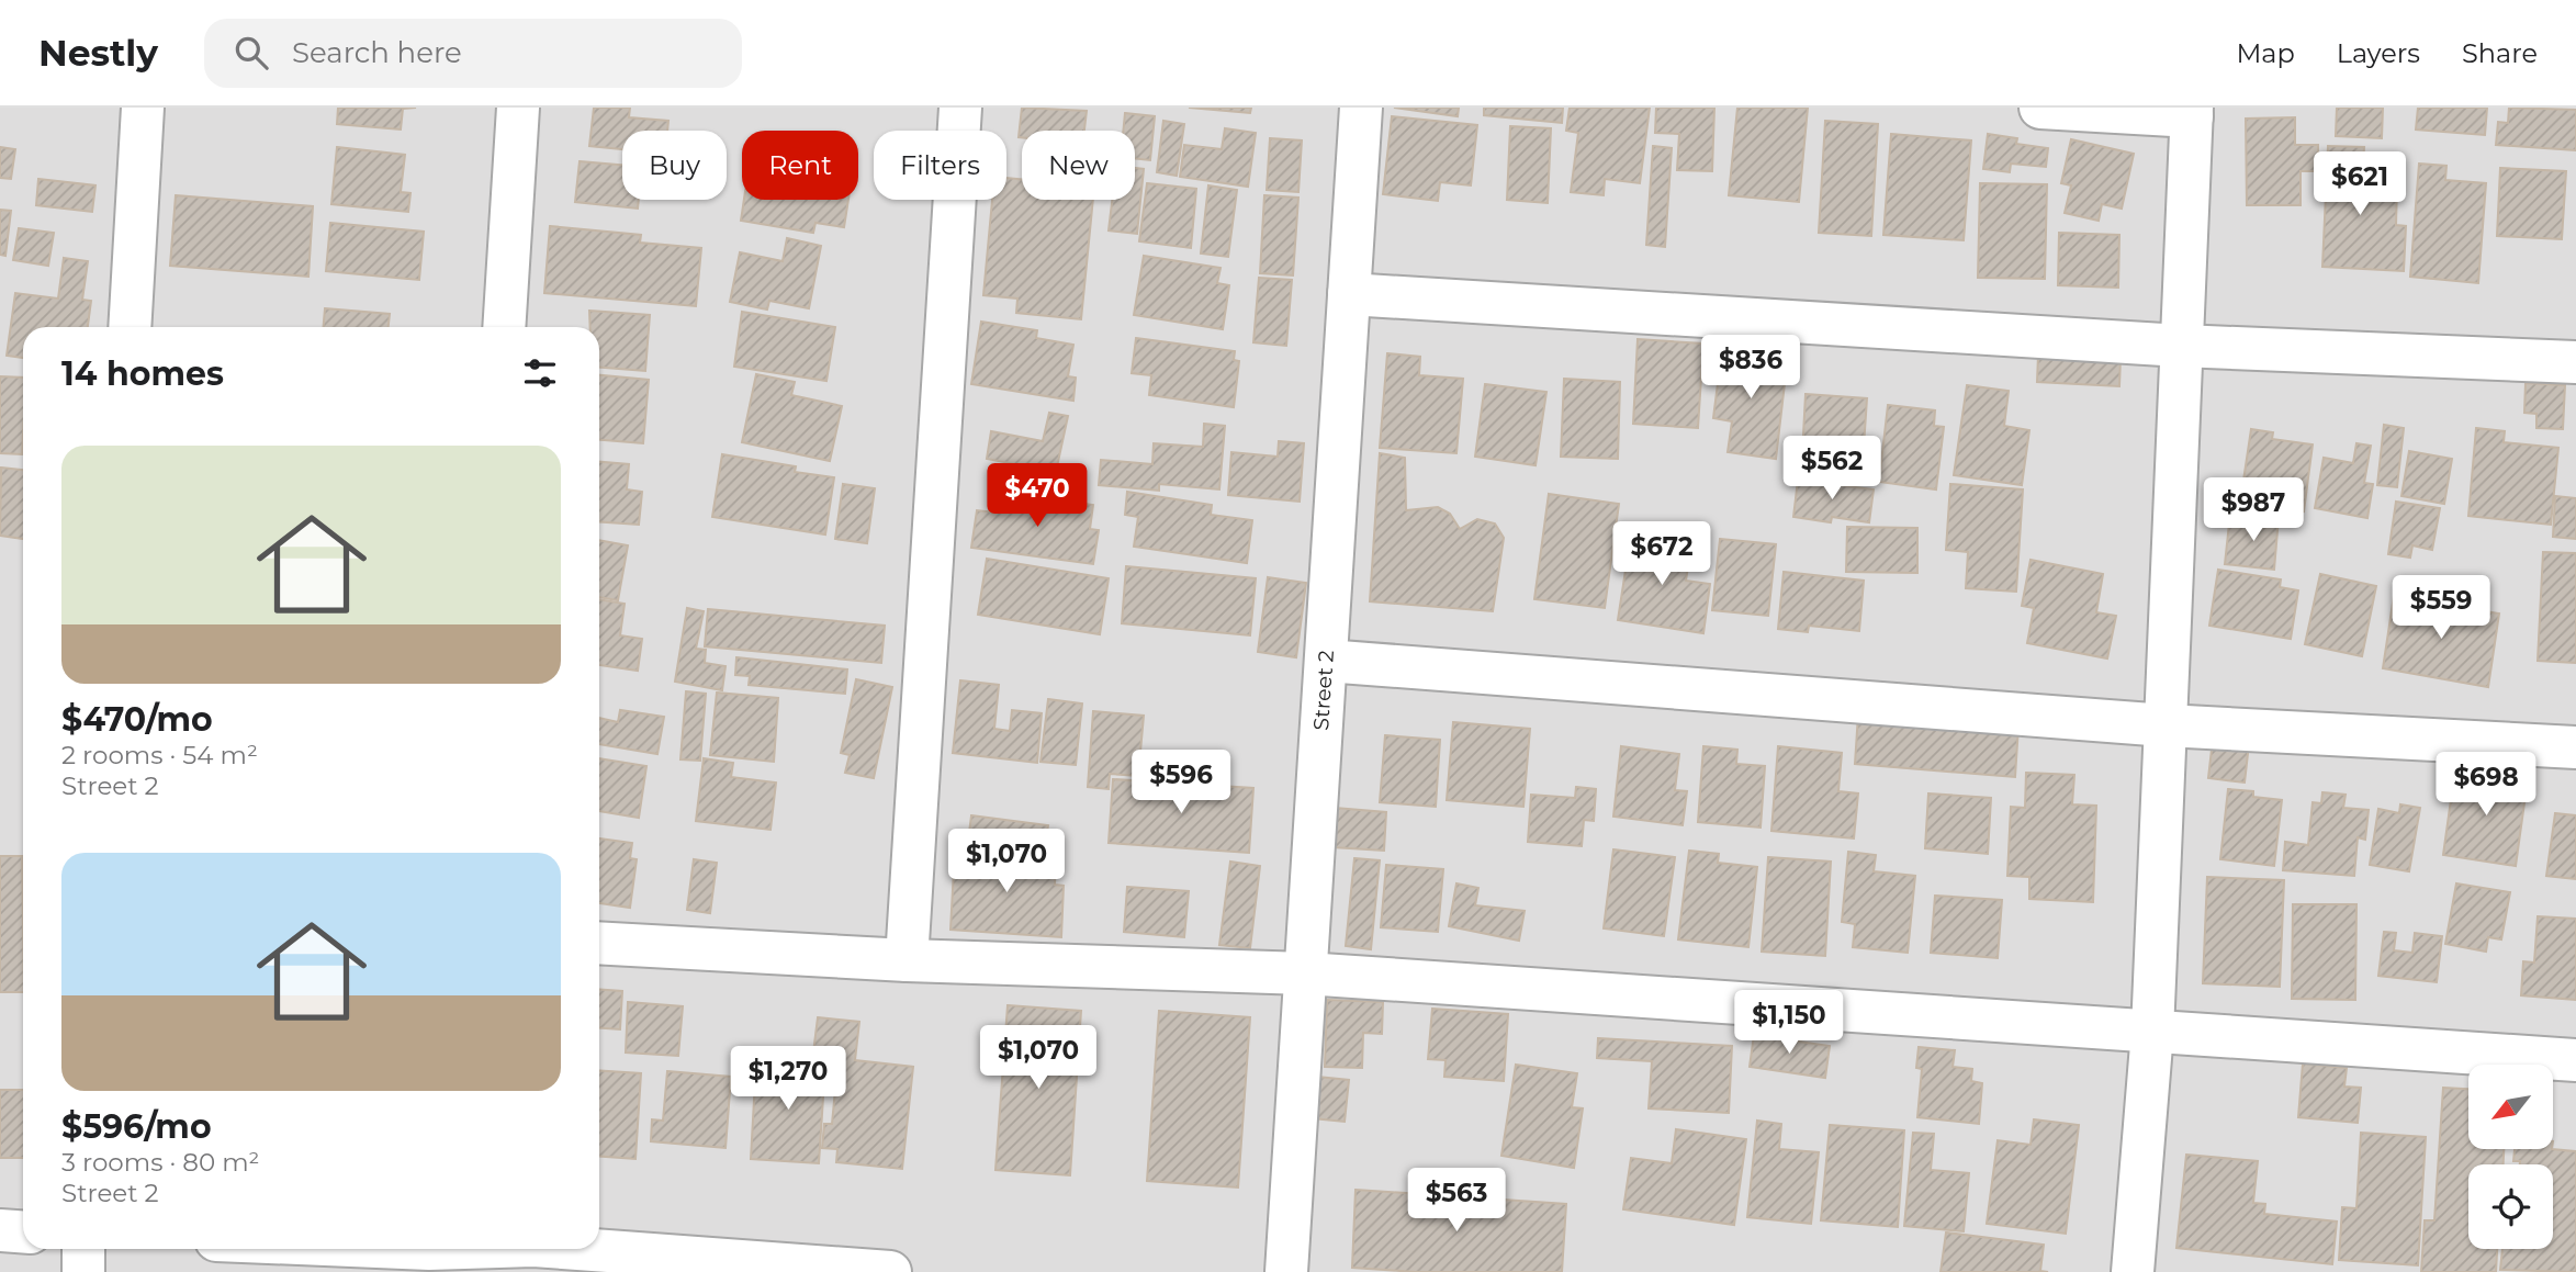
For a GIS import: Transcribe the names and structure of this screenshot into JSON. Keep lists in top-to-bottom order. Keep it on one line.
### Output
{"streets":{"street":["Street 2"]},"north":"bottom left","page":{"header":"Nestly","search":"Search here","nav":["Map","Layers","Share"],"chip":["Buy","Rent","Filters","New"],"price":["$621","$836","$562","$470","$987","$672","$559","$596","$698","$1,070","$1,150","$1,070","$1,270","$563"],"heading":"14 homes","list":[{"name":"$470/mo","note":"2 rooms · 54 m² · Street 2"},{"name":"$596/mo","note":"3 rooms · 80 m² · Street 2"}]}}
